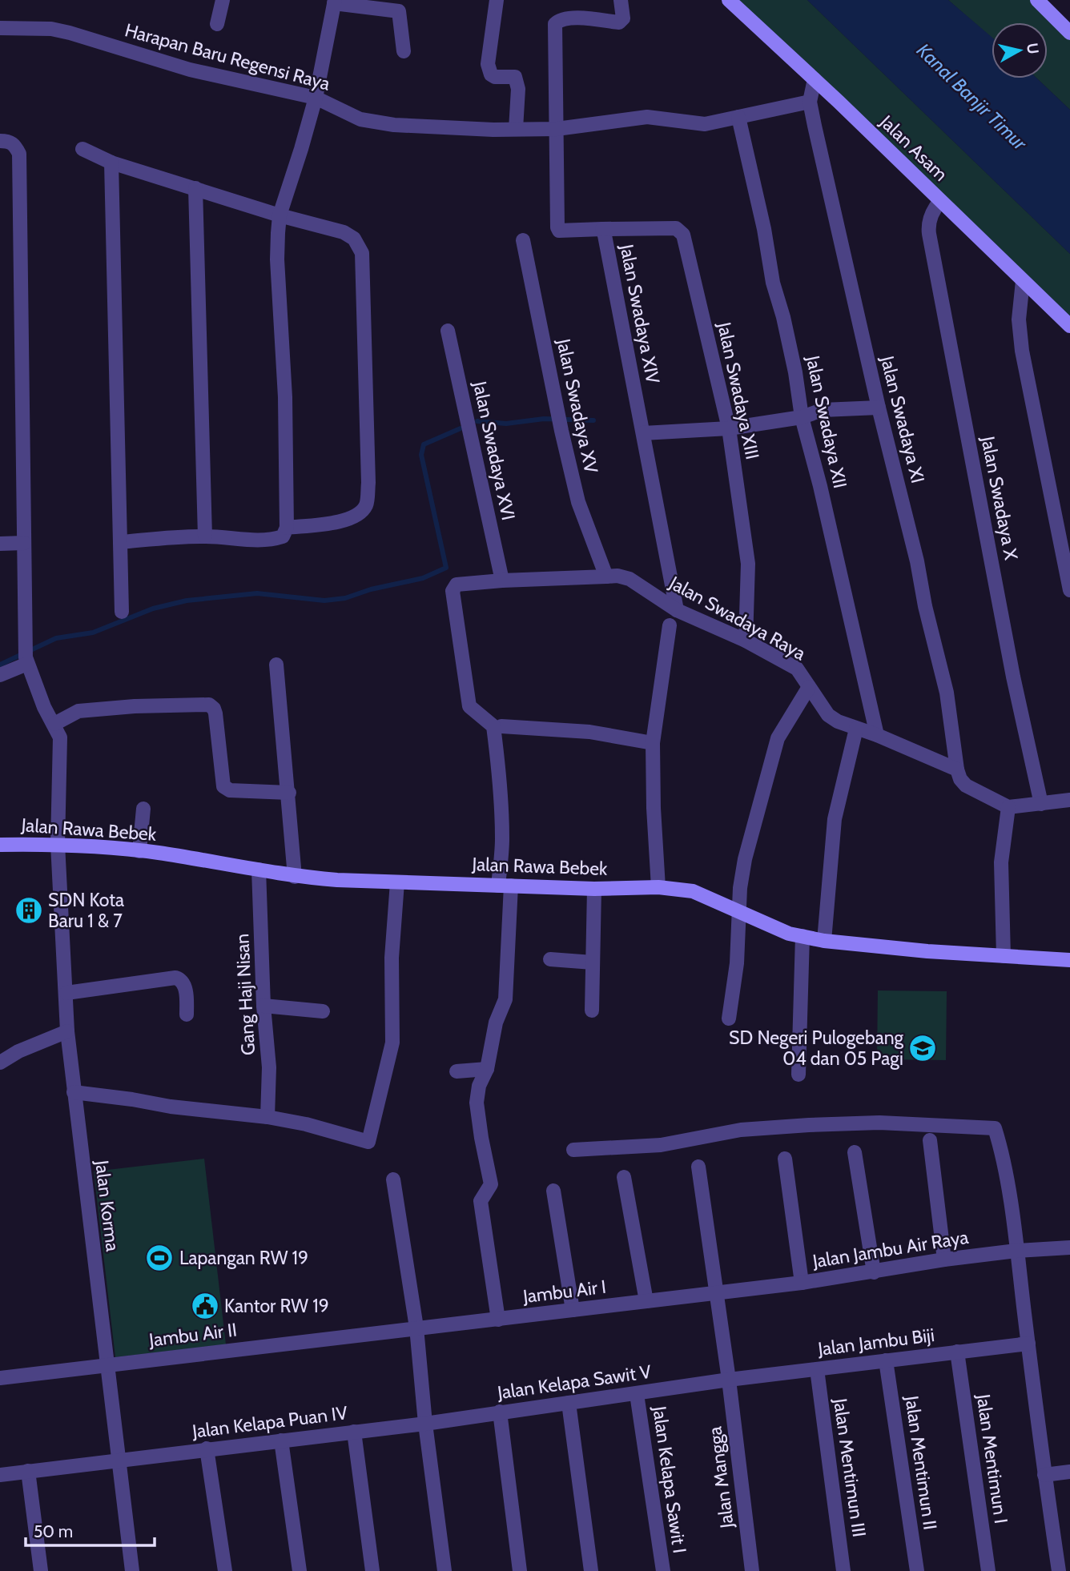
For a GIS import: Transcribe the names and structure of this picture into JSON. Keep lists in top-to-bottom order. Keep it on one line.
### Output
{"streets":{"street":["Harapan Baru Regensi Raya","Jalan Asam","Jalan Swadaya XIV","Jalan Swadaya XIII","Jalan Swadaya XV","Jalan Swadaya XI","Jalan Swadaya XII","Jalan Swadaya XVI","Jalan Swadaya X","Jalan Swadaya Raya","Jalan Rawa Bebek","Gang Haji Nisan","Jalan Korma","Jalan Jambu Air Raya","Jambu Air I","Jambu Air II","Jalan Jambu Biji","Jalan Kelapa Sawit V","Jalan Kelapa Puan IV","Jalan Mentimun I","Jalan Mentimun II","Jalan Mentimun III","Jalan Mangga","Jalan Kelapa Sawit I"]},"crossings":[["Harapan Baru Regensi Raya","Jalan Swadaya XIV"],["Harapan Baru Regensi Raya","Jalan Swadaya XI"],["Harapan Baru Regensi Raya","Jalan Swadaya XII"],["Jalan Asam","Jalan Swadaya XI"],["Jalan Asam","Jalan Swadaya X"],["Jalan Swadaya XIV","Jalan Swadaya XIII"],["Jalan Swadaya XIV","Jalan Swadaya Raya"],["Jalan Swadaya XIII","Jalan Swadaya Raya"],["Jalan Swadaya XV","Jalan Swadaya Raya"],["Jalan Swadaya XI","Jalan Swadaya Raya"],["Jalan Swadaya XII","Jalan Swadaya Raya"],["Jalan Swadaya XVI","Jalan Swadaya Raya"],["Jalan Swadaya Raya","Jalan Rawa Bebek"],["Jalan Rawa Bebek","Gang Haji Nisan"],["Jalan Rawa Bebek","Jalan Korma"],["Jalan Korma","Jambu Air II"],["Jalan Korma","Jalan Kelapa Puan IV"],["Jalan Jambu Air Raya","Jambu Air I"],["Jalan Jambu Air Raya","Jalan Mangga"],["Jambu Air I","Jambu Air II"],["Jambu Air I","Jalan Mangga"],["Jalan Jambu Biji","Jalan Kelapa Sawit V"],["Jalan Jambu Biji","Jalan Mentimun I"],["Jalan Jambu Biji","Jalan Mentimun II"],["Jalan Jambu Biji","Jalan Mentimun III"],["Jalan Jambu Biji","Jalan Mangga"],["Jalan Kelapa Sawit V","Jalan Kelapa Puan IV"],["Jalan Kelapa Sawit V","Jalan Mangga"],["Jalan Kelapa Sawit V","Jalan Kelapa Sawit I"]],"water":["Kanal Banjir Timur"],"places":{"building":["SDN Kota Baru 1 & 7"],"school or university":["SD Negeri Pulogebang 04 dan 05 Pagi"],"sports":["Lapangan RW 19"],"public building":["Kantor RW 19"]},"scale_bar":"50 m","north":"right"}
